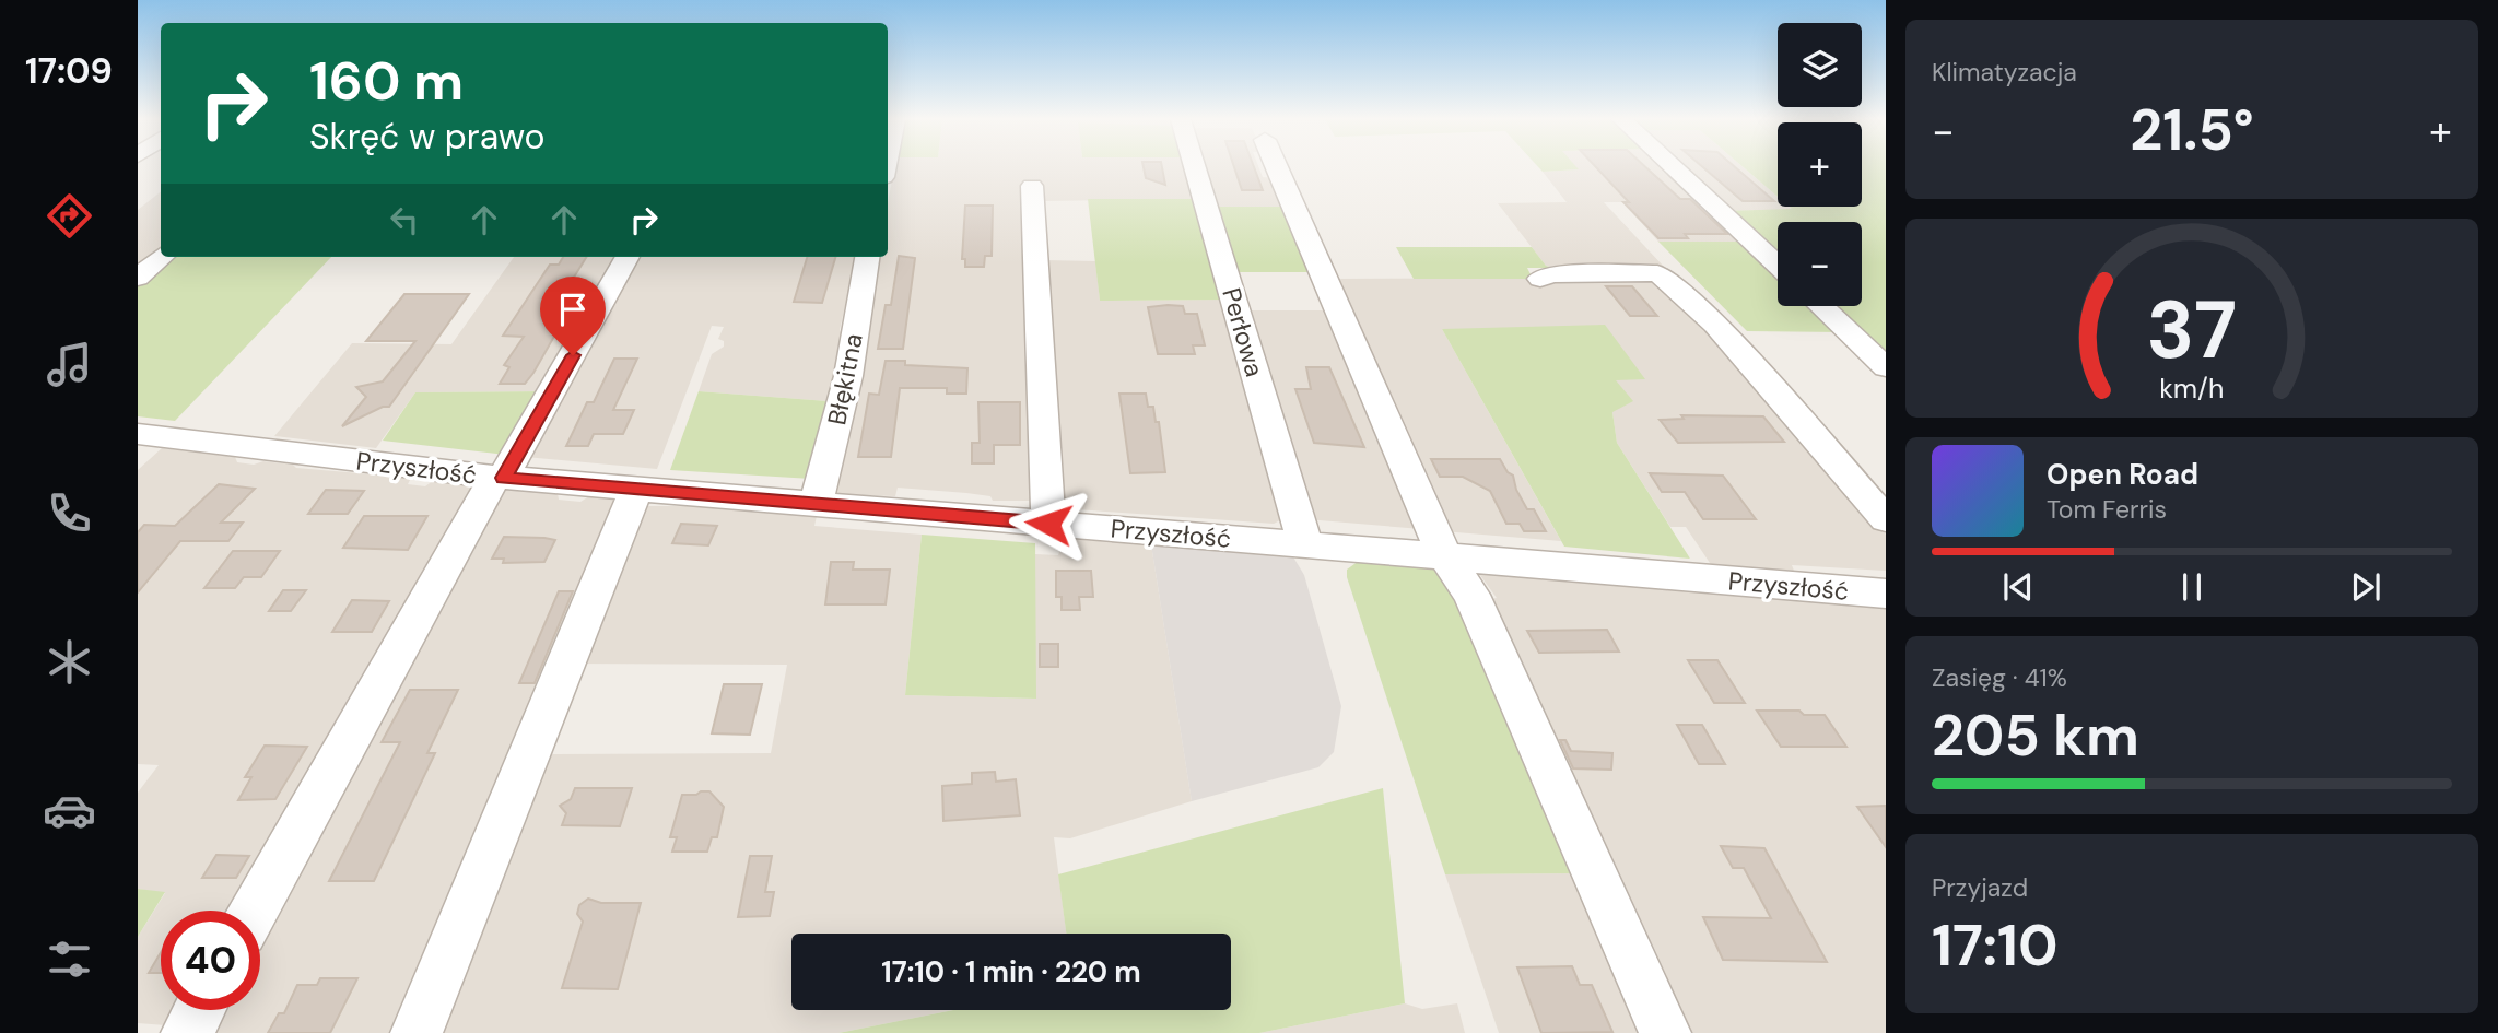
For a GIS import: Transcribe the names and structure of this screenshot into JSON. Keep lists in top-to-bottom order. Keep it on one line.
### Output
{"streets":{"street":["Perłowa","Błękitna","Przyszłość"]},"crossings":[["Perłowa","Przyszłość"],["Błękitna","Przyszłość"]],"page":{"tabs":"17:09","tile":["Klimatyzacja",["Zasięg · 41%","205 km"],["Przyjazd","17:10"]],"map_buttons":["+","−"],"turn":["160 m","Skręć w prawo"],"heat":["−","21.5°","+"],"song":["Open Road","Tom Ferris"],"limit":"40","trip":"17:10 · 1 min · 220 m","gauge":["37","km/h"]}}
